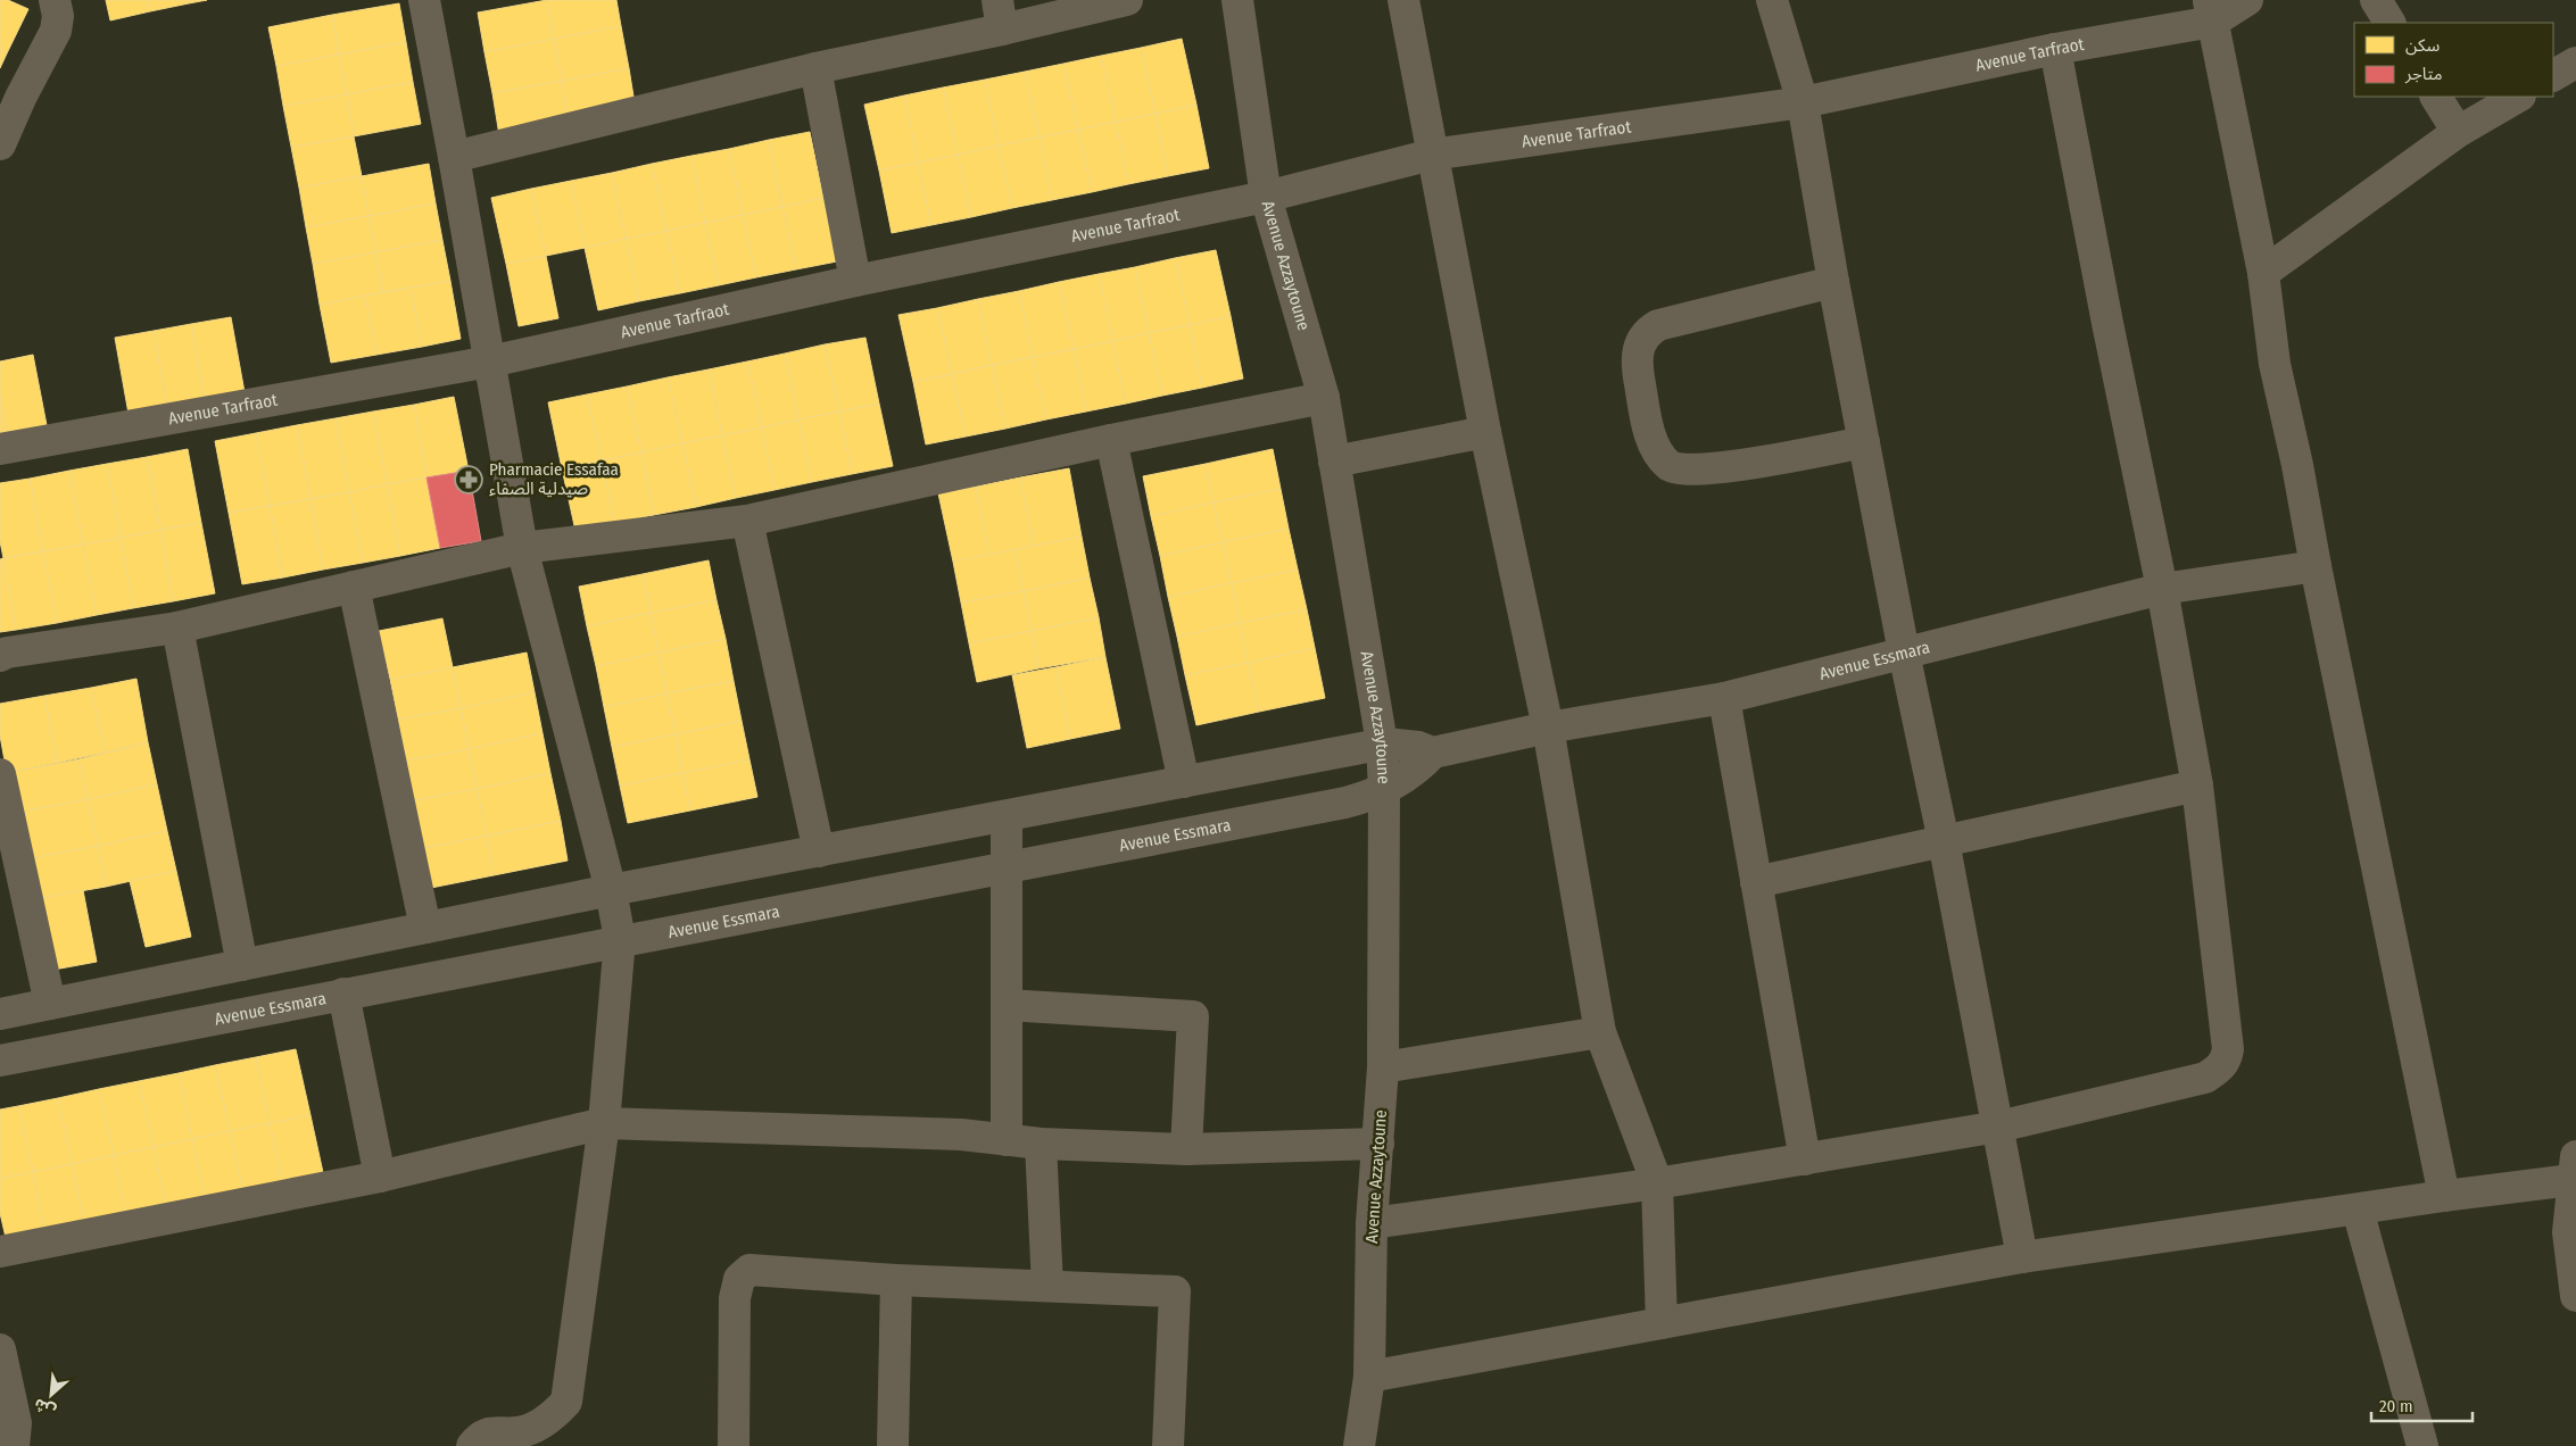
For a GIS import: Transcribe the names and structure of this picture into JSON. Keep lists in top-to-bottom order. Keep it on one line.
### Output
{"streets":{"street":["Avenue Tarfraot","Avenue Azzaytoune","Avenue Essmara"]},"crossings":[["Avenue Tarfraot","Avenue Azzaytoune"],["Avenue Azzaytoune","Avenue Essmara"]],"places":{"pharmacy":["Pharmacie Essafaa صيدلية الصفاء"]},"legend":["سكن","متاجر"],"scale_bar":"20 m","north":"bottom left"}
